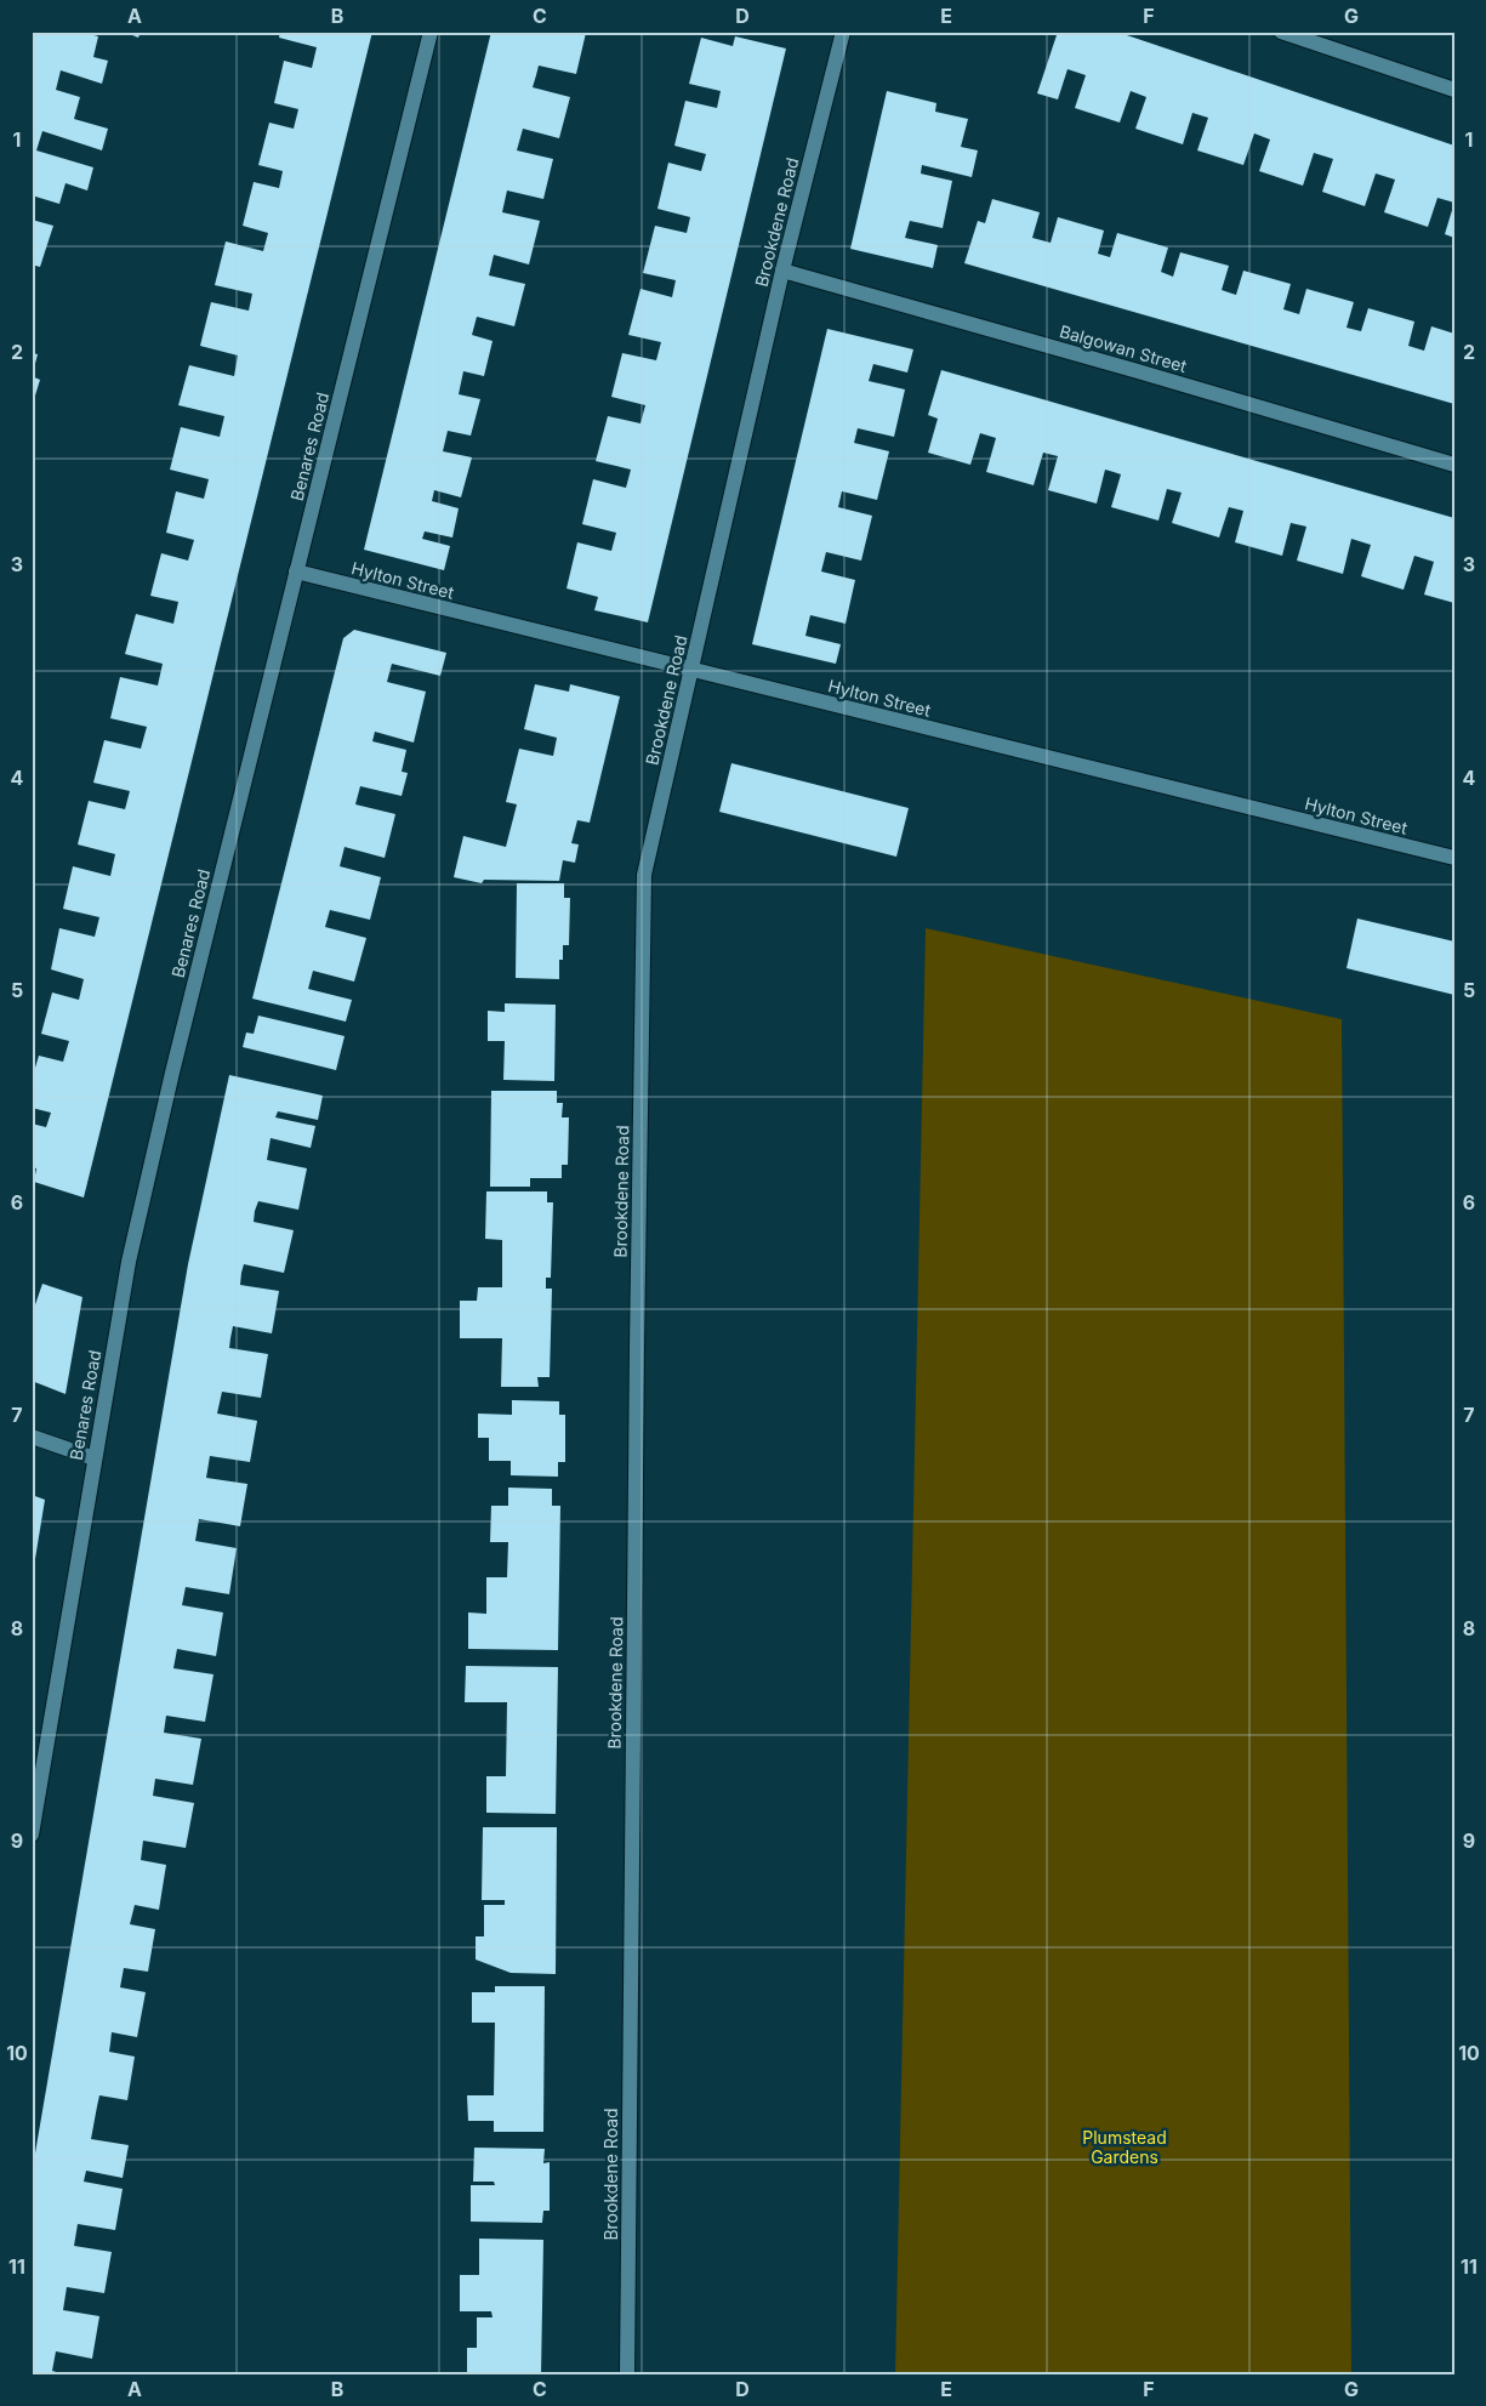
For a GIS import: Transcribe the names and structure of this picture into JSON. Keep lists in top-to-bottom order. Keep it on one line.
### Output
{"streets":{"street":["Brookdene Road","Balgowan Street","Benares Road","Hylton Street"]},"crossings":[["Brookdene Road","Balgowan Street"],["Brookdene Road","Hylton Street"],["Benares Road","Hylton Street"]],"parks":["Plumstead Gardens"],"grid":{"columns":["A","B","C","D","E","F","G"],"rows":["1","2","3","4","5","6","7","8","9","10","11"]}}
